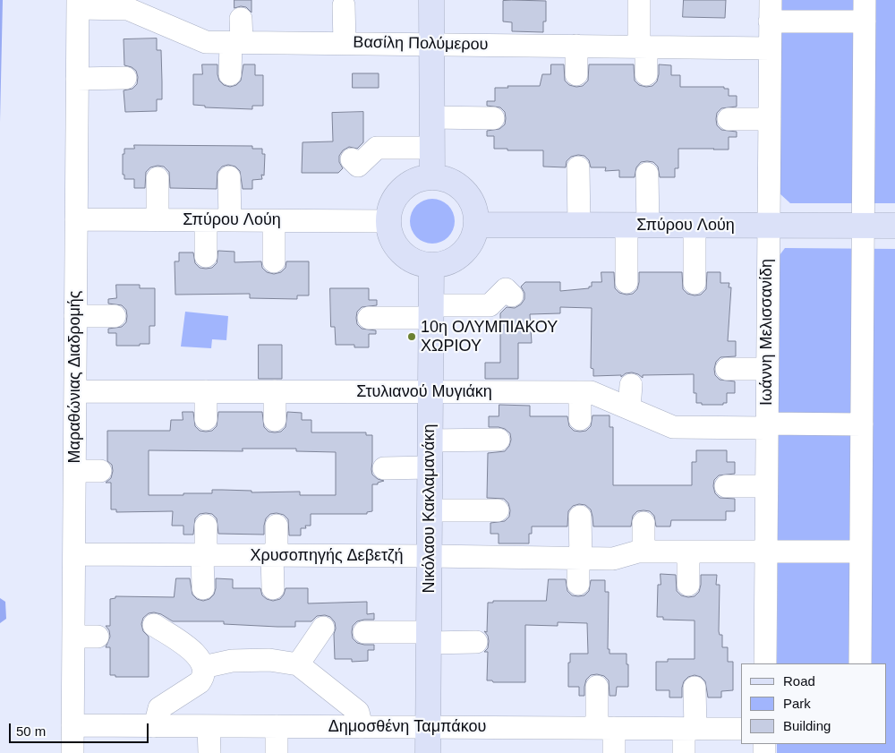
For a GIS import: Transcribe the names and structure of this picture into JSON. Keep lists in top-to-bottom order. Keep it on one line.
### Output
{"streets":{"street":["Βασίλη Πολύμερου","Σπύρου Λούη","Ιωάννη Μελισσανίδη","Μαραθώνιας Διαδρομής","Στυλιανού Μυγιάκη","Νικόλαου Κακλαμανάκη","Χρυσοπηγής Δεβετζή","Δημοσθένη Ταμπάκου"]},"crossings":[["Βασίλη Πολύμερου","Ιωάννη Μελισσανίδη"],["Βασίλη Πολύμερου","Μαραθώνιας Διαδρομής"],["Σπύρου Λούη","Ιωάννη Μελισσανίδη"],["Σπύρου Λούη","Μαραθώνιας Διαδρομής"],["Σπύρου Λούη","Νικόλαου Κακλαμανάκη"],["Ιωάννη Μελισσανίδη","Στυλιανού Μυγιάκη"],["Ιωάννη Μελισσανίδη","Χρυσοπηγής Δεβετζή"],["Μαραθώνιας Διαδρομής","Στυλιανού Μυγιάκη"],["Μαραθώνιας Διαδρομής","Χρυσοπηγής Δεβετζή"],["Μαραθώνιας Διαδρομής","Δημοσθένη Ταμπάκου"],["Στυλιανού Μυγιάκη","Νικόλαου Κακλαμανάκη"],["Νικόλαου Κακλαμανάκη","Χρυσοπηγής Δεβετζή"],["Νικόλαου Κακλαμανάκη","Δημοσθένη Ταμπάκου"]],"places":["10η ΟΛΥΜΠΙΑΚΟΥ ΧΩΡΙΟΥ"],"legend":["Road","Park","Building"],"scale_bar":"50 m"}
